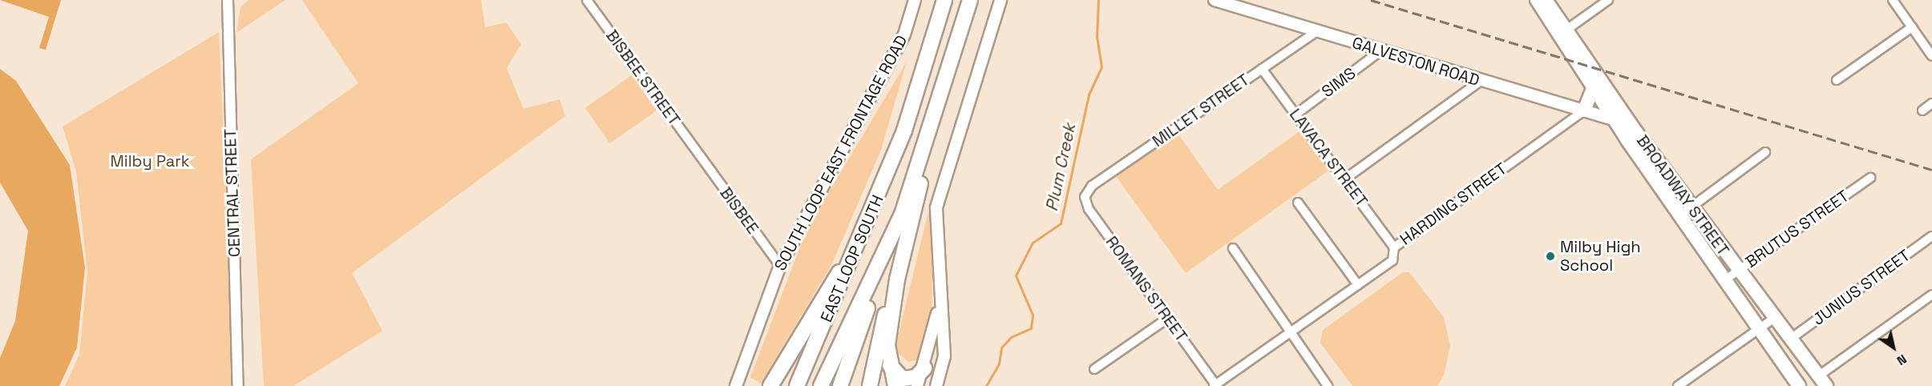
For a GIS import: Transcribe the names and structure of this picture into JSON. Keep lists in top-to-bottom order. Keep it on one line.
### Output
{"streets":{"highway":["EAST LOOP SOUTH"],"main road":["GALVESTON ROAD","SOUTH LOOP EAST FRONTAGE ROAD","BROADWAY STREET"],"street":["BISBEE STREET","SIMS","MILLET STREET","LAVACA STREET","CENTRAL STREET","HARDING STREET","BISBEE","BRUTUS STREET","JUNIUS STREET","ROMANS STREET"]},"crossings":[["GALVESTON ROAD","SIMS"],["GALVESTON ROAD","MILLET STREET"],["GALVESTON ROAD","BROADWAY STREET"],["GALVESTON ROAD","HARDING STREET"],["BISBEE STREET","BISBEE"],["SIMS","LAVACA STREET"],["MILLET STREET","LAVACA STREET"],["MILLET STREET","ROMANS STREET"],["SOUTH LOOP EAST FRONTAGE ROAD","BISBEE"],["LAVACA STREET","HARDING STREET"],["BROADWAY STREET","BRUTUS STREET"],["BROADWAY STREET","JUNIUS STREET"],["HARDING STREET","ROMANS STREET"]],"water":["Plum Creek"],"parks":["Milby Park"],"places":["Milby High School"],"north":"bottom right"}
